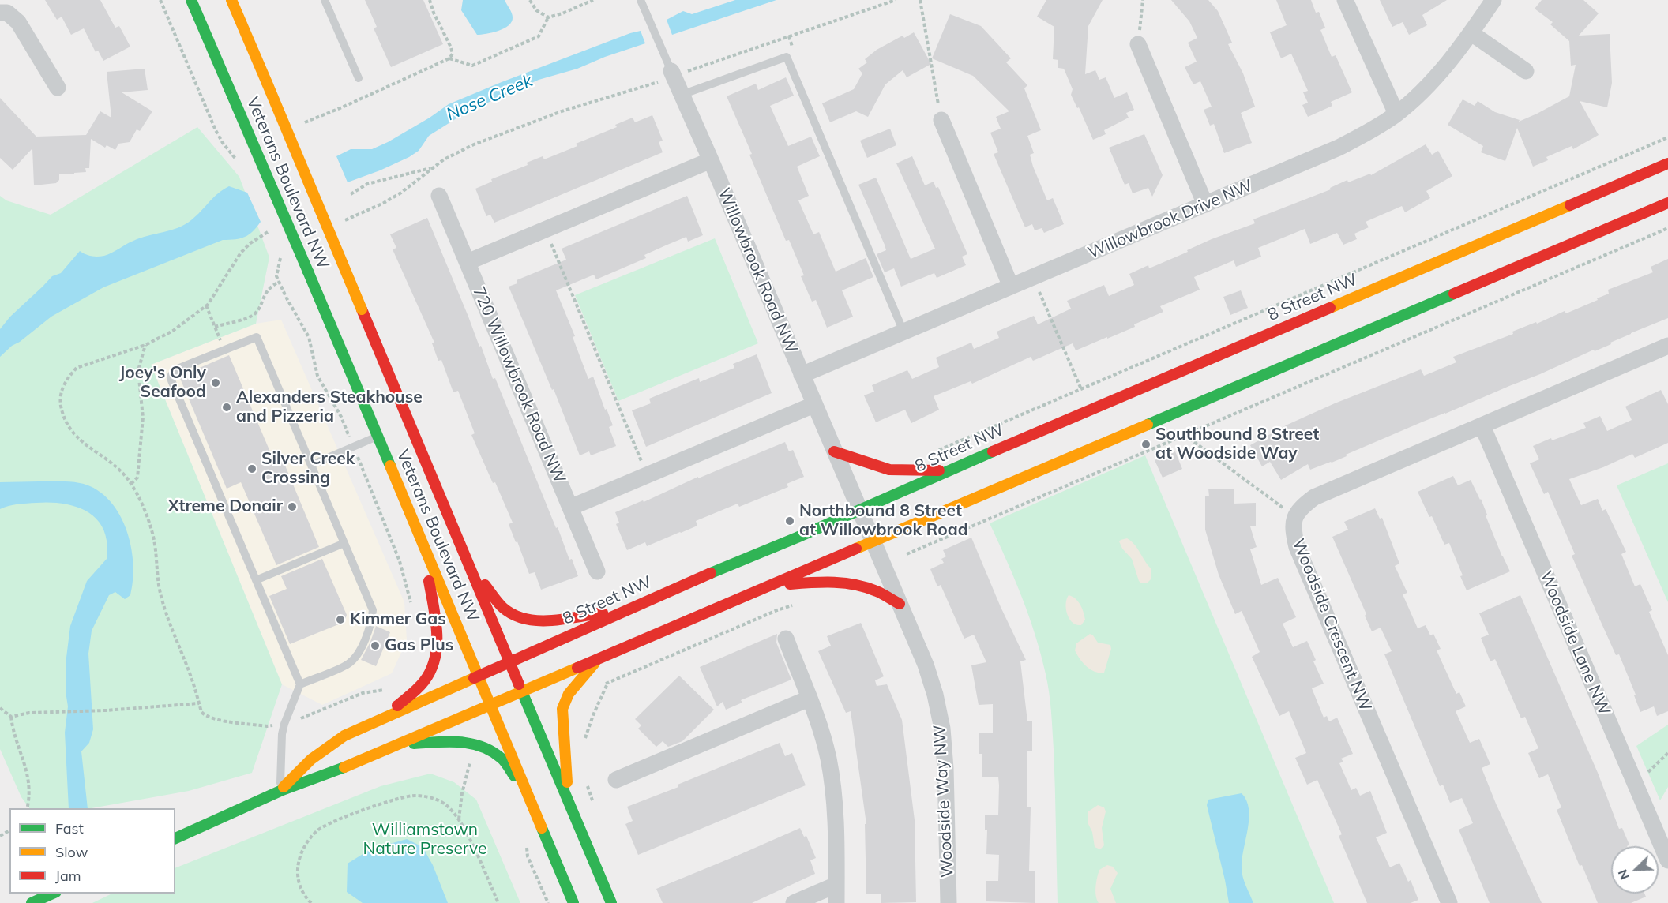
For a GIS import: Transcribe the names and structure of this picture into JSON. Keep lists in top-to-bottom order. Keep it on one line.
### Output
{"streets":{"main road":["Veterans Boulevard NW","8 Street NW"],"street":["Willowbrook Drive NW","Willowbrook Road NW","720 Willowbrook Road NW","Woodside Crescent NW","Woodside Lane NW","Woodside Way NW"]},"crossings":[["Veterans Boulevard NW","8 Street NW"],["Willowbrook Drive NW","Willowbrook Road NW"],["Willowbrook Road NW","8 Street NW"],["Willowbrook Road NW","Woodside Way NW"],["8 Street NW","Woodside Way NW"],["Woodside Crescent NW","Woodside Lane NW"]],"water":["Nose Creek"],"parks":["Williamstown Nature Preserve"],"places":["Joey's Only Seafood","Alexanders Steakhouse and Pizzeria","Southbound 8 Street at Woodside Way","Silver Creek Crossing","Xtreme Donair","Northbound 8 Street at Willowbrook Road","Kimmer Gas","Gas Plus"],"legend":["Fast","Slow","Jam"],"north":"bottom left"}
